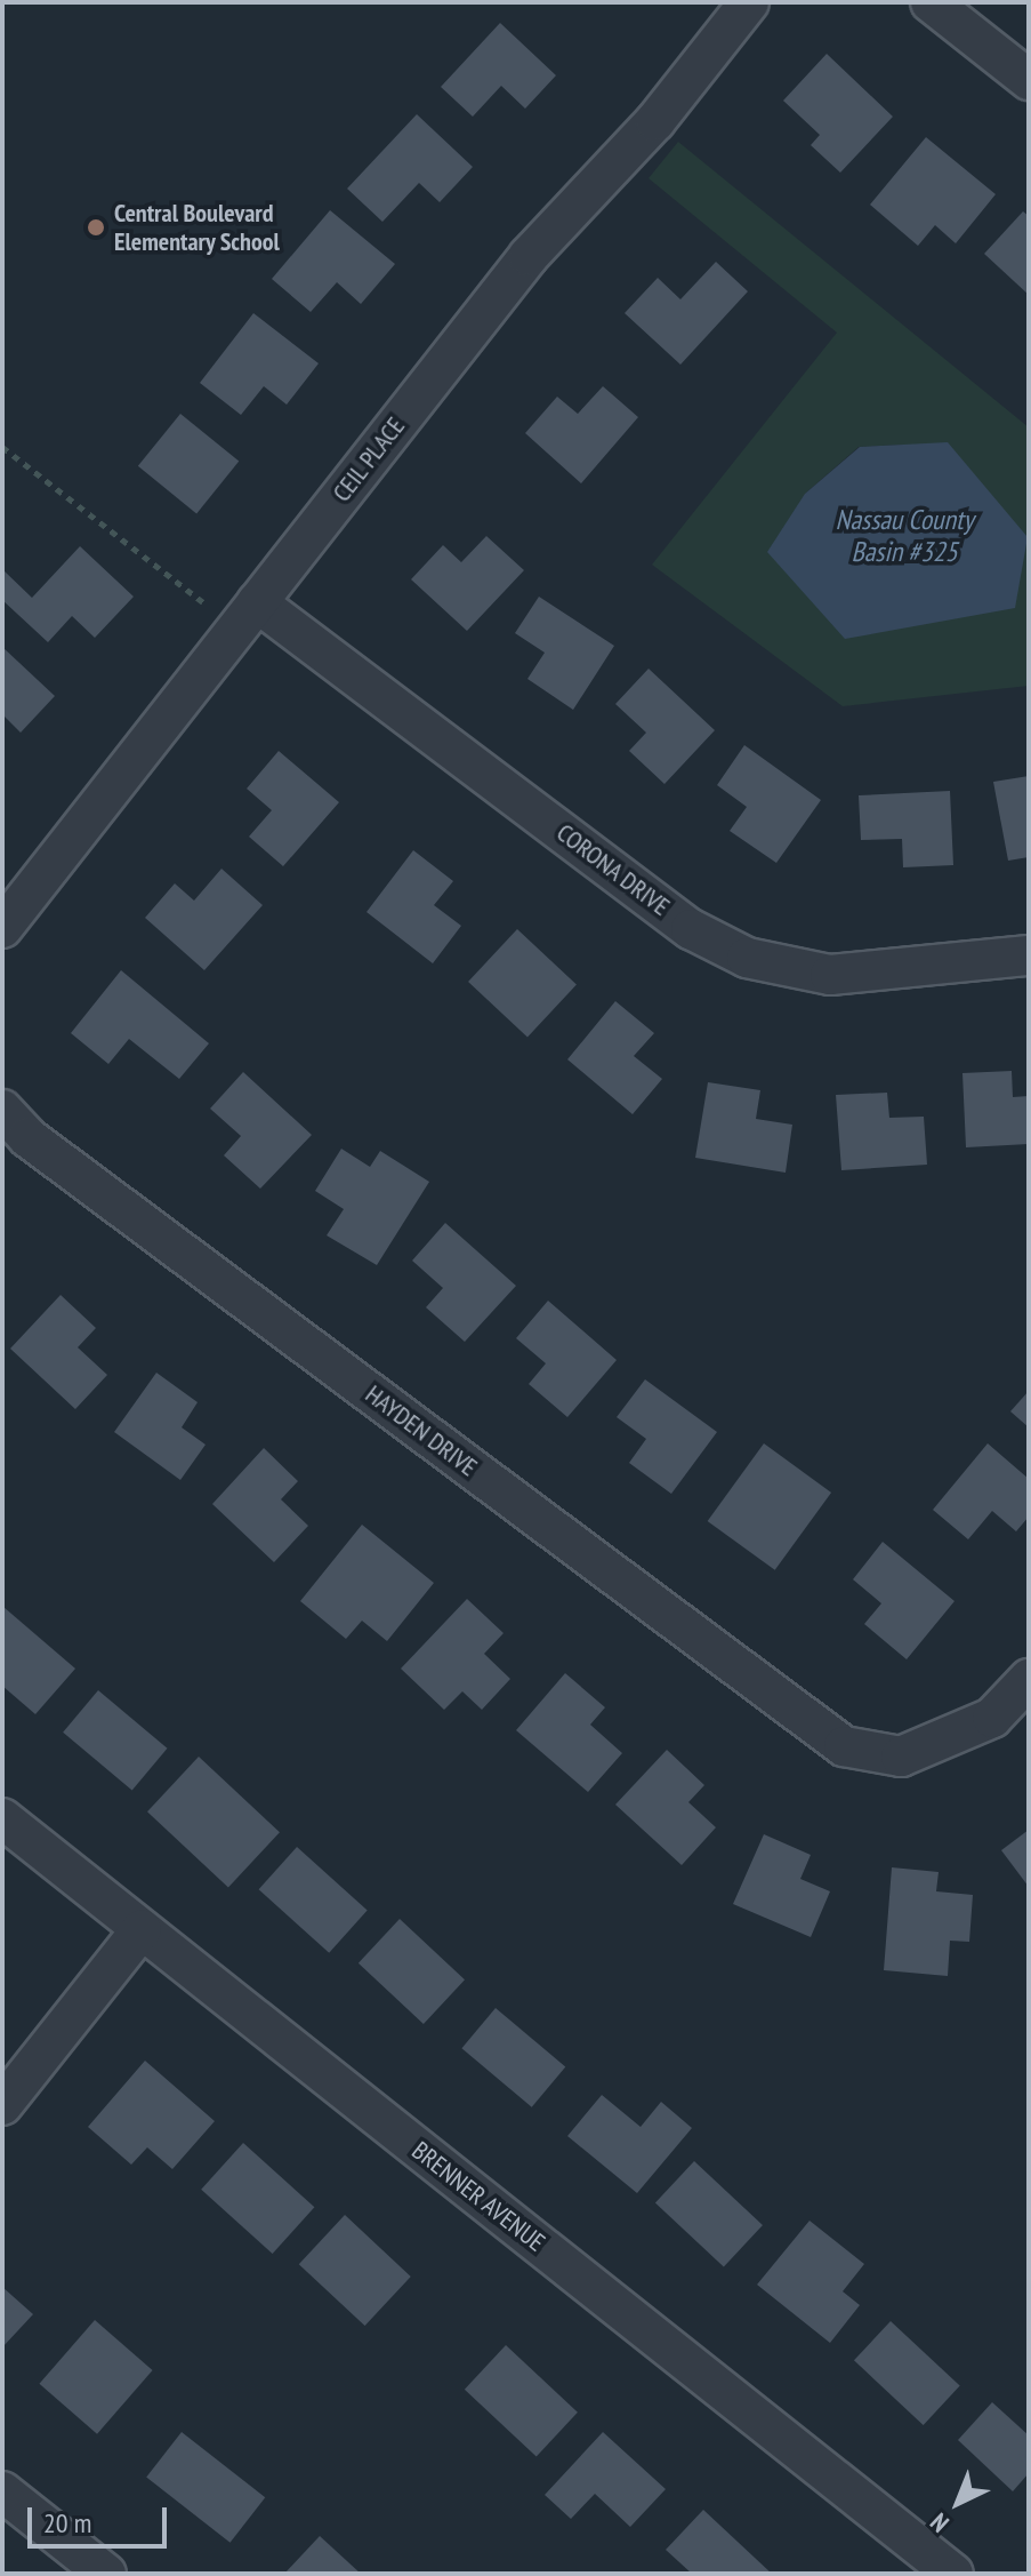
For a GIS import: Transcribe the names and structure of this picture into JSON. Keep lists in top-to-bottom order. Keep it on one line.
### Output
{"streets":{"street":["CEIL PLACE","CORONA DRIVE","HAYDEN DRIVE","BRENNER AVENUE"]},"crossings":[["CEIL PLACE","CORONA DRIVE"]],"water":["Nassau County Basin #325"],"places":["Central Boulevard Elementary School"],"scale_bar":"20 m","north":"bottom left"}
